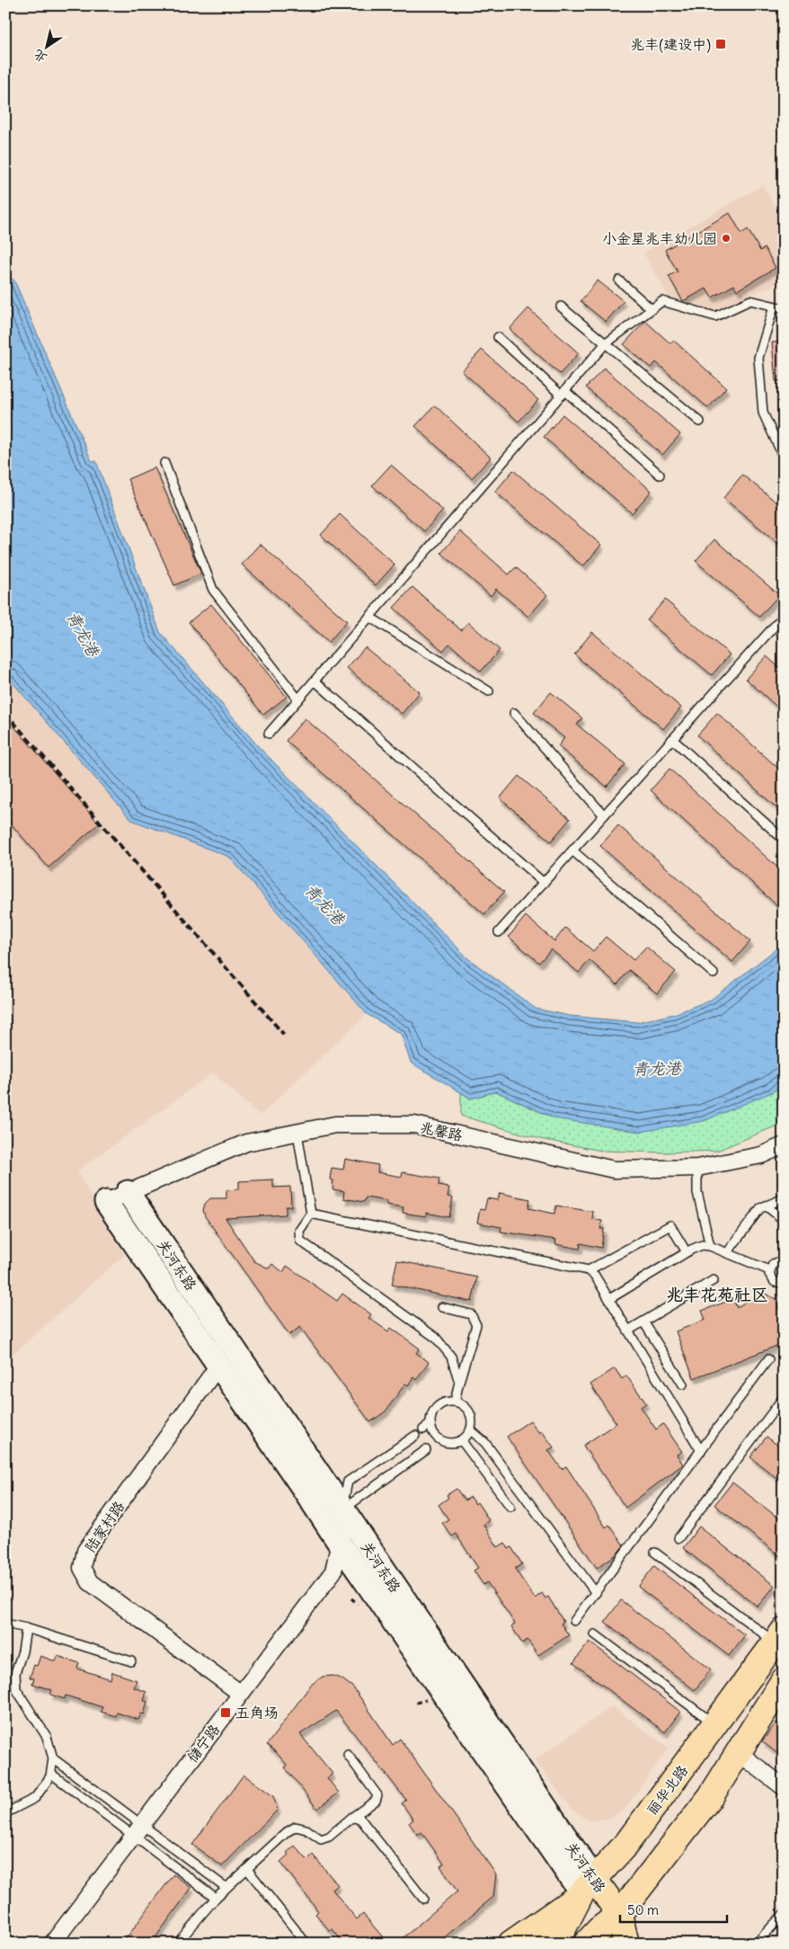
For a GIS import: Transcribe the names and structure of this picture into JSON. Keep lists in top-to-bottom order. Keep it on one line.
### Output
{"streets":{"main road":["关河东路","丽华北路"],"street":["兆馨路","陆家村路","储宁路"]},"crossings":[["兆馨路","关河东路"],["关河东路","陆家村路"],["关河东路","储宁路"],["关河东路","丽华北路"],["陆家村路","储宁路"]],"districts":["兆丰花苑社区"],"water":["青龙港"],"places":{"transit":["兆丰(建设中)","五角场"],"other":["小金星兆丰幼儿园"]},"scale_bar":"50 m","north":"bottom left"}
